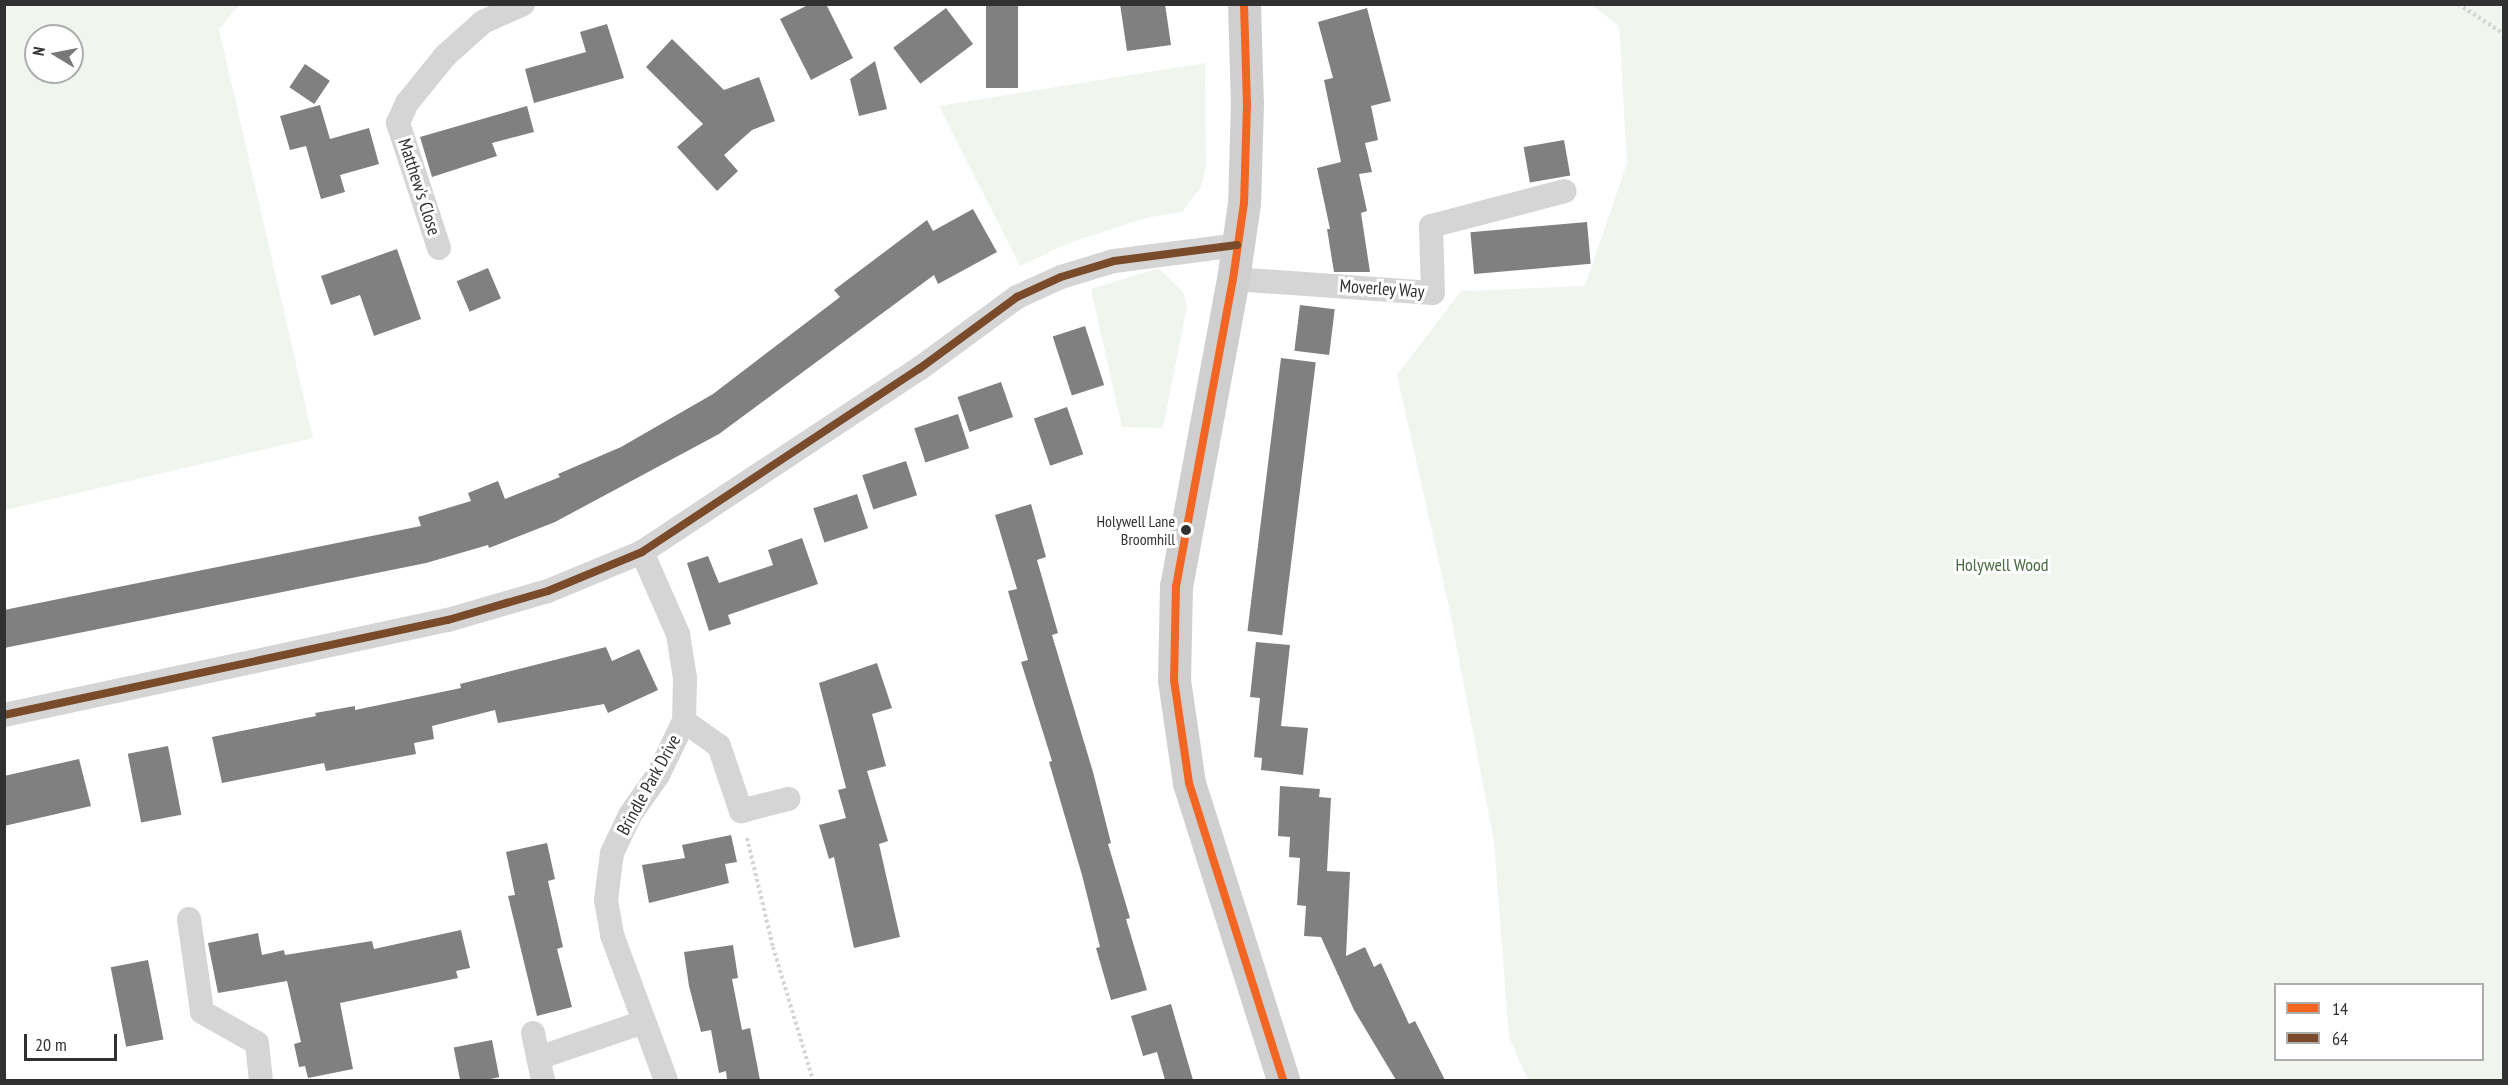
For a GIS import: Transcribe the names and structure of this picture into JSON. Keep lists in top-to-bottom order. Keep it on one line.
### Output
{"streets":{"street":["Matthew's Close","Moverley Way","Brindle Park Drive"]},"parks":["Holywell Wood"],"places":["Holywell Lane Broomhill"],"lines":["transit line 14","transit line 64"],"legend":["14","64"],"scale_bar":"20 m","north":"left"}
